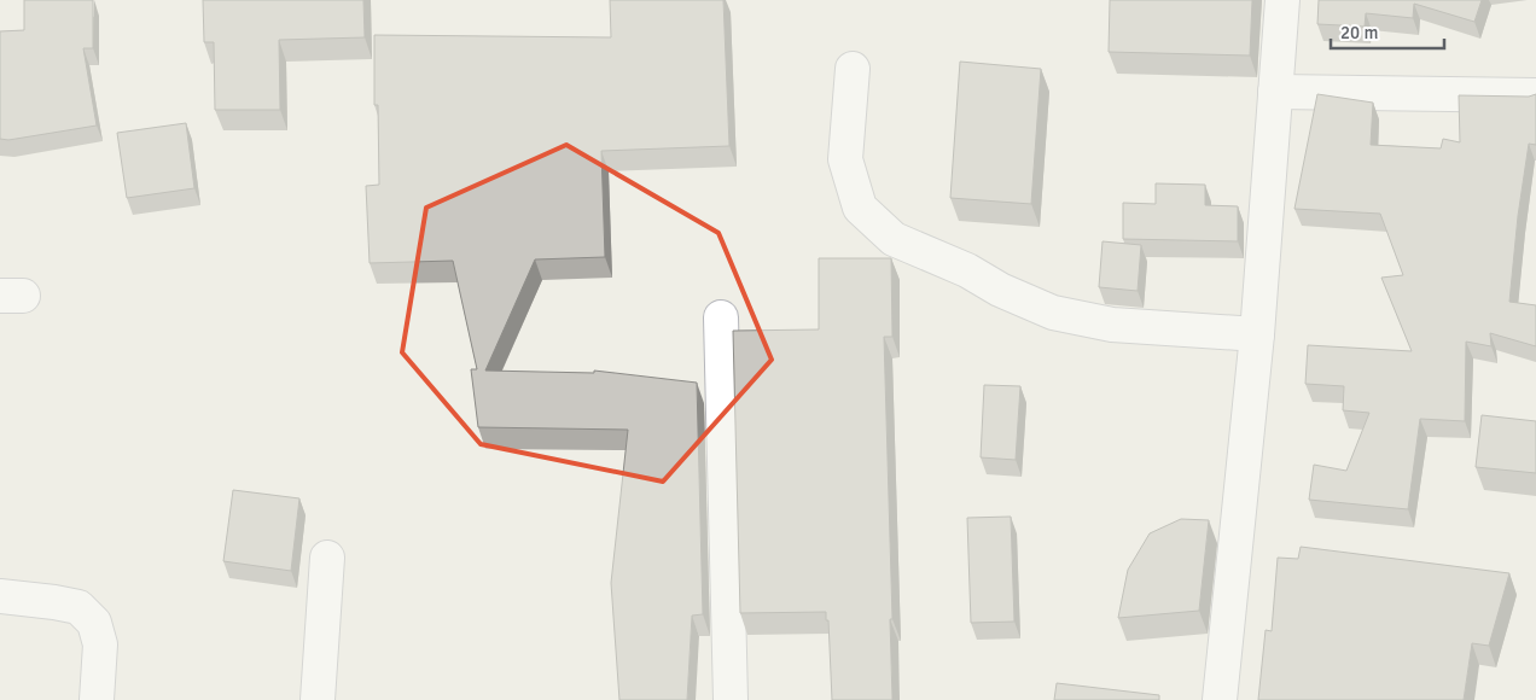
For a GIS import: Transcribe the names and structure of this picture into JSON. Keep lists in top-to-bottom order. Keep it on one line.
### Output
{"scale_bar":"20 m"}
